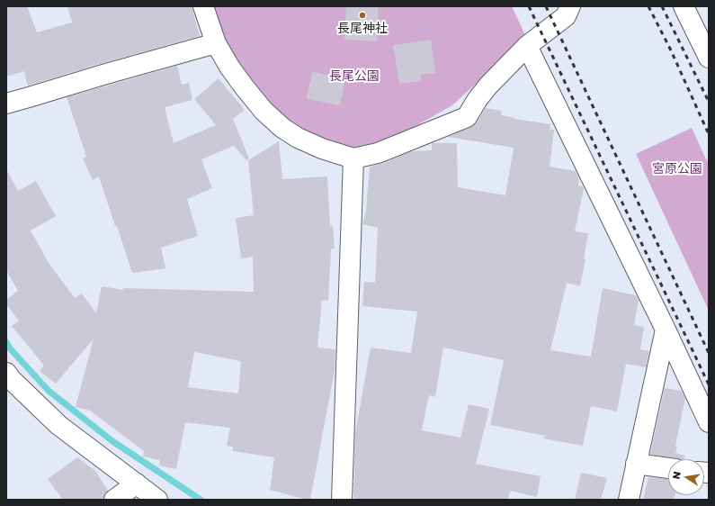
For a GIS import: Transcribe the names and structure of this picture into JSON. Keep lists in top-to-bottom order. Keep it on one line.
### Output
{"parks":["長尾公園","宮原公園"],"places":["長尾神社"],"north":"left"}
